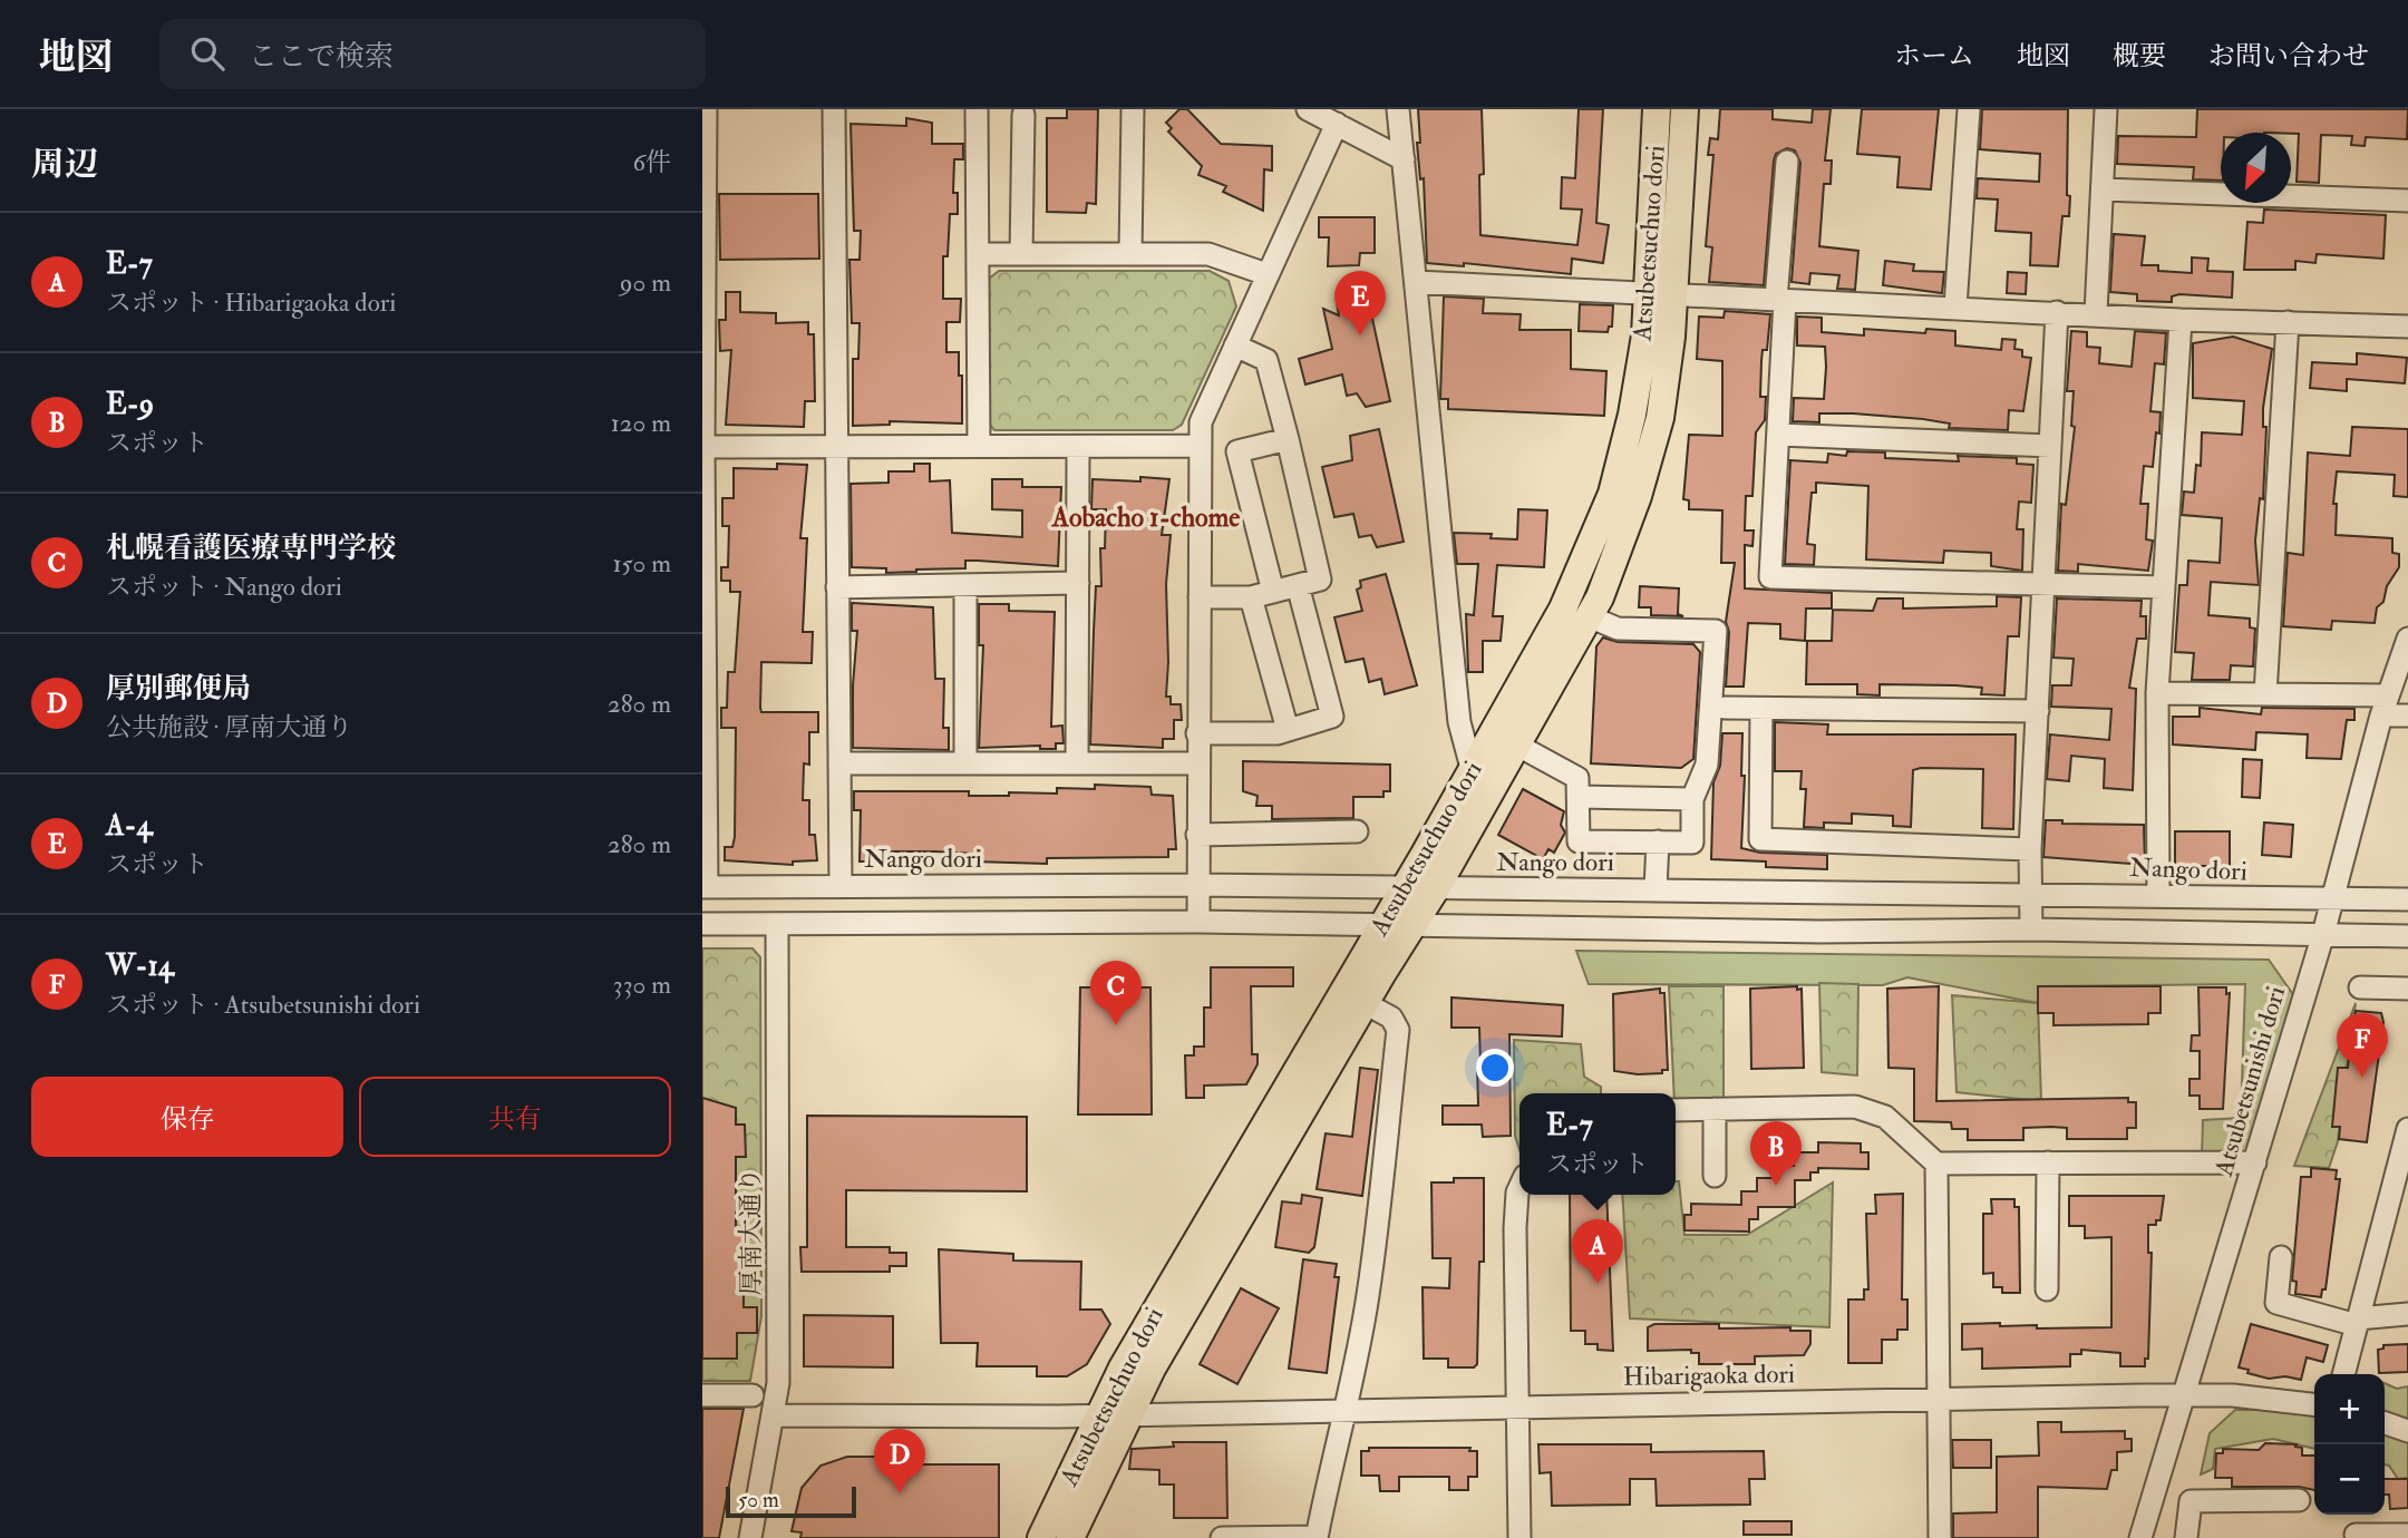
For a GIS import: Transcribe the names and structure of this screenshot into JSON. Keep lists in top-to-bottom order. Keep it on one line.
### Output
{"streets":{"main road":["Atsubetsuchuo dori"],"street":["Nango dori","Atsubetsunishi dori","厚南大通り","Hibarigaoka dori"]},"crossings":[["Atsubetsuchuo dori","Nango dori"],["Atsubetsuchuo dori","Hibarigaoka dori"],["Nango dori","Atsubetsunishi dori"],["Atsubetsunishi dori","Hibarigaoka dori"],["厚南大通り","Hibarigaoka dori"]],"districts":["Aobacho 1-chome"],"scale_bar":"50 m","north":"bottom left","page":{"header":"地図","search":"ここで検索","nav":["ホーム","地図","概要","お問い合わせ"],"heading":["周辺","6件"],"list":[{"mark":"A","name":"E-7","note":"スポット · Hibarigaoka dori","value":"90 m"},{"mark":"B","name":"E-9","note":"スポット","value":"120 m"},{"mark":"C","name":"札幌看護医療専門学校","note":"スポット · Nango dori","value":"150 m"},{"mark":"D","name":"厚別郵便局","note":"公共施設 · 厚南大通り","value":"280 m"},{"mark":"E","name":"A-4","note":"スポット","value":"280 m"},{"mark":"F","name":"W-14","note":"スポット · Atsubetsunishi dori","value":"330 m"}],"pins":["E","C","F","B","A","D"],"buttons":["保存","共有"],"popup":["E-7","スポット"],"map_buttons":["+","−"],"scale":"50 m"}}
